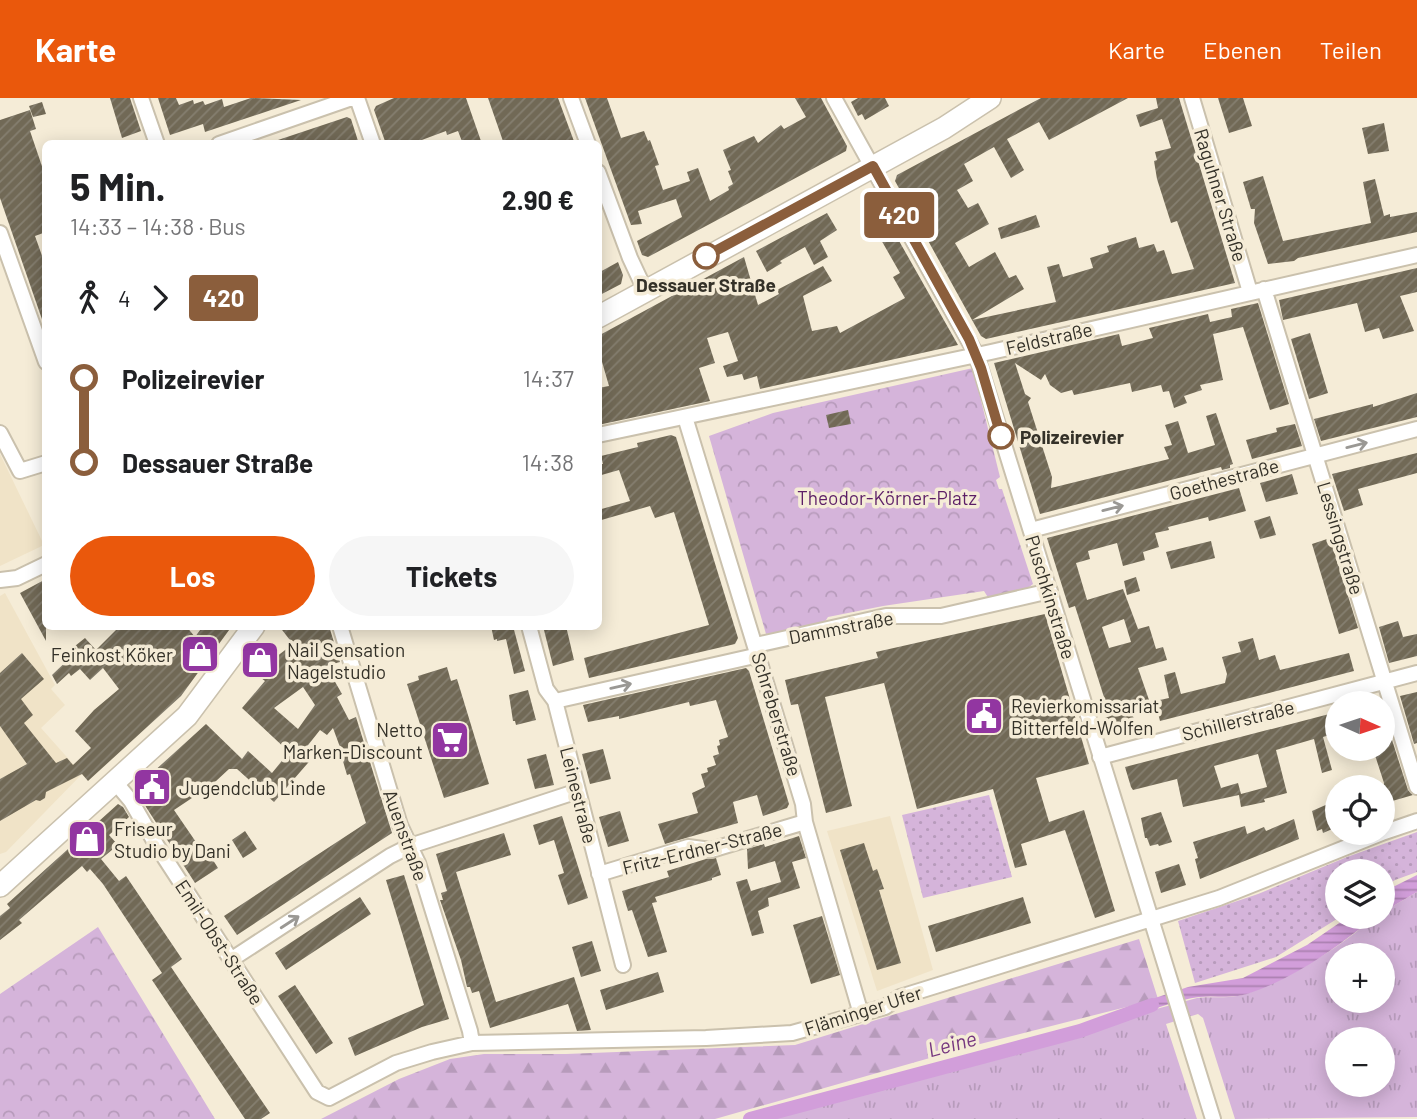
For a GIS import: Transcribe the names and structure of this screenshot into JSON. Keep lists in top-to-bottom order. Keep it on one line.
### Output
{"streets":{"street":["Raguhner Straße","Feldstraße","Goethestraße","Lessingstraße","Puschkinstraße","Dammstraße","Schreberstraße","Schillerstraße","Leinestraße","Auenstraße","Fritz-Erdner-Straße","Emil-Obst-Straße","Fläminger Ufer"]},"crossings":[["Raguhner Straße","Feldstraße"],["Raguhner Straße","Lessingstraße"],["Feldstraße","Lessingstraße"],["Feldstraße","Puschkinstraße"],["Feldstraße","Schreberstraße"],["Goethestraße","Lessingstraße"],["Goethestraße","Puschkinstraße"],["Lessingstraße","Schillerstraße"],["Puschkinstraße","Dammstraße"],["Puschkinstraße","Schillerstraße"],["Puschkinstraße","Fläminger Ufer"],["Dammstraße","Schreberstraße"],["Dammstraße","Leinestraße"],["Schreberstraße","Fritz-Erdner-Straße"],["Schreberstraße","Fläminger Ufer"],["Leinestraße","Fritz-Erdner-Straße"],["Auenstraße","Fläminger Ufer"],["Emil-Obst-Straße","Fläminger Ufer"]],"one_way":["Goethestraße","Dammstraße"],"water":["Leine"],"parks":["Theodor-Körner-Platz"],"places":{"other":["Dessauer Straße","Polizeirevier"],"shop":["Feinkost Köker","Nail Sensation Nagelstudio","Friseur Studio by Dani"],"public building":["Revierkomissariat Bitterfeld-Wolfen","Jugendclub Linde"],"supermarket":["Netto Marken-Discount"]},"lines":["bus line 420"],"north":"right","page":{"header":"Karte","nav":["Karte","Ebenen","Teilen"],"on_map":"420","heading":["5 Min.","14:33 – 14:38 · Bus","2.90 €"],"legs":["4","420"],"list":[{"name":"Polizeirevier","value":"14:37"},{"name":"Dessauer Straße","value":"14:38"}],"buttons":["Los","Tickets"],"map_buttons":["+","−"]}}
